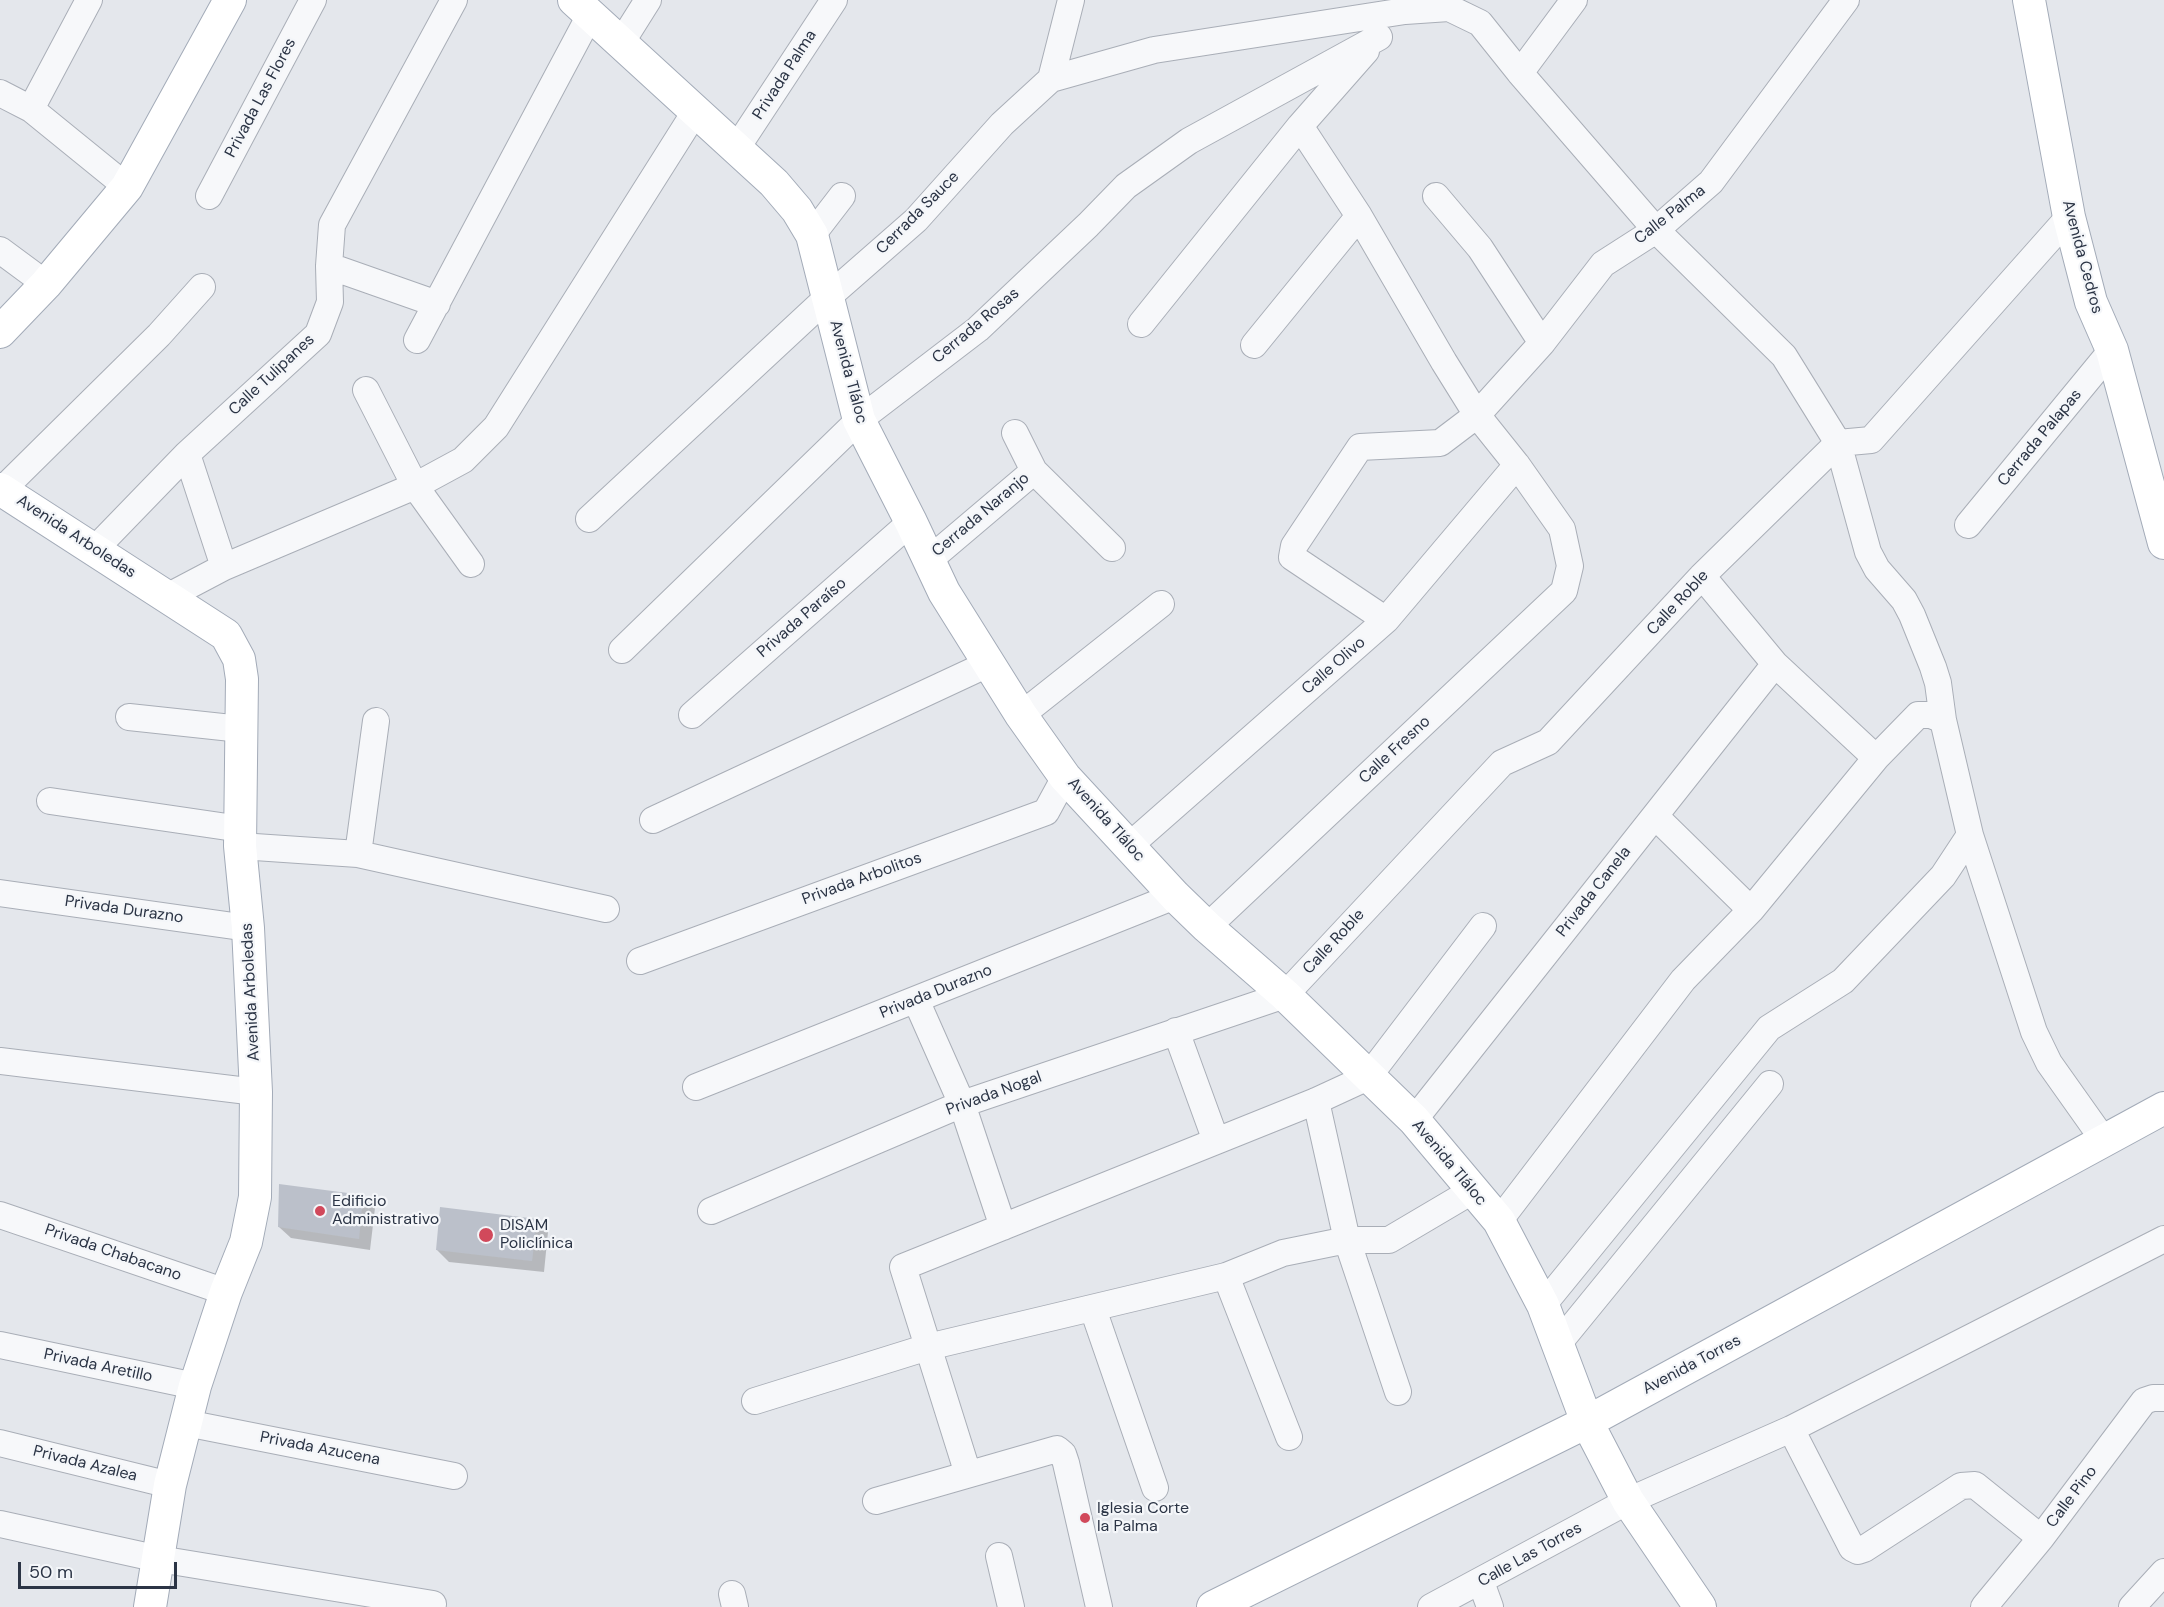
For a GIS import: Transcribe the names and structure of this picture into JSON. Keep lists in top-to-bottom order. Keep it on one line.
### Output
{"streets":{"main road":["Avenida Cedros","Avenida Tláloc","Avenida Arboledas","Avenida Torres"],"street":["Privada Palma","Privada Las Flores","Cerrada Sauce","Calle Palma","Cerrada Rosas","Calle Tulipanes","Cerrada Palapas","Cerrada Naranjo","Calle Roble","Privada Paraíso","Calle Olivo","Calle Fresno","Privada Arbolitos","Privada Canela","Privada Durazno","Privada Nogal","Privada Chabacano","Privada Aretillo","Privada Azucena","Privada Azalea","Calle Pino","Calle Las Torres"]},"crossings":[["Privada Palma","Avenida Tláloc"],["Cerrada Sauce","Avenida Tláloc"],["Calle Palma","Calle Olivo"],["Avenida Cedros","Cerrada Palapas"],["Cerrada Rosas","Avenida Tláloc"],["Avenida Tláloc","Cerrada Naranjo"],["Avenida Tláloc","Calle Roble"],["Avenida Tláloc","Privada Paraíso"],["Avenida Tláloc","Calle Olivo"],["Avenida Tláloc","Calle Fresno"],["Avenida Tláloc","Privada Arbolitos"],["Avenida Tláloc","Privada Canela"],["Avenida Tláloc","Privada Durazno"],["Avenida Tláloc","Privada Nogal"],["Avenida Tláloc","Avenida Torres"],["Avenida Tláloc","Calle Las Torres"],["Calle Tulipanes","Avenida Arboledas"],["Avenida Arboledas","Privada Durazno"],["Avenida Arboledas","Privada Chabacano"],["Avenida Arboledas","Privada Aretillo"],["Avenida Arboledas","Privada Azucena"],["Avenida Arboledas","Privada Azalea"],["Calle Roble","Privada Nogal"],["Calle Olivo","Calle Fresno"]],"places":["Edificio Administrativo","DISAM Policlínica","Iglesia Corte la Palma"],"scale_bar":"50 m"}
